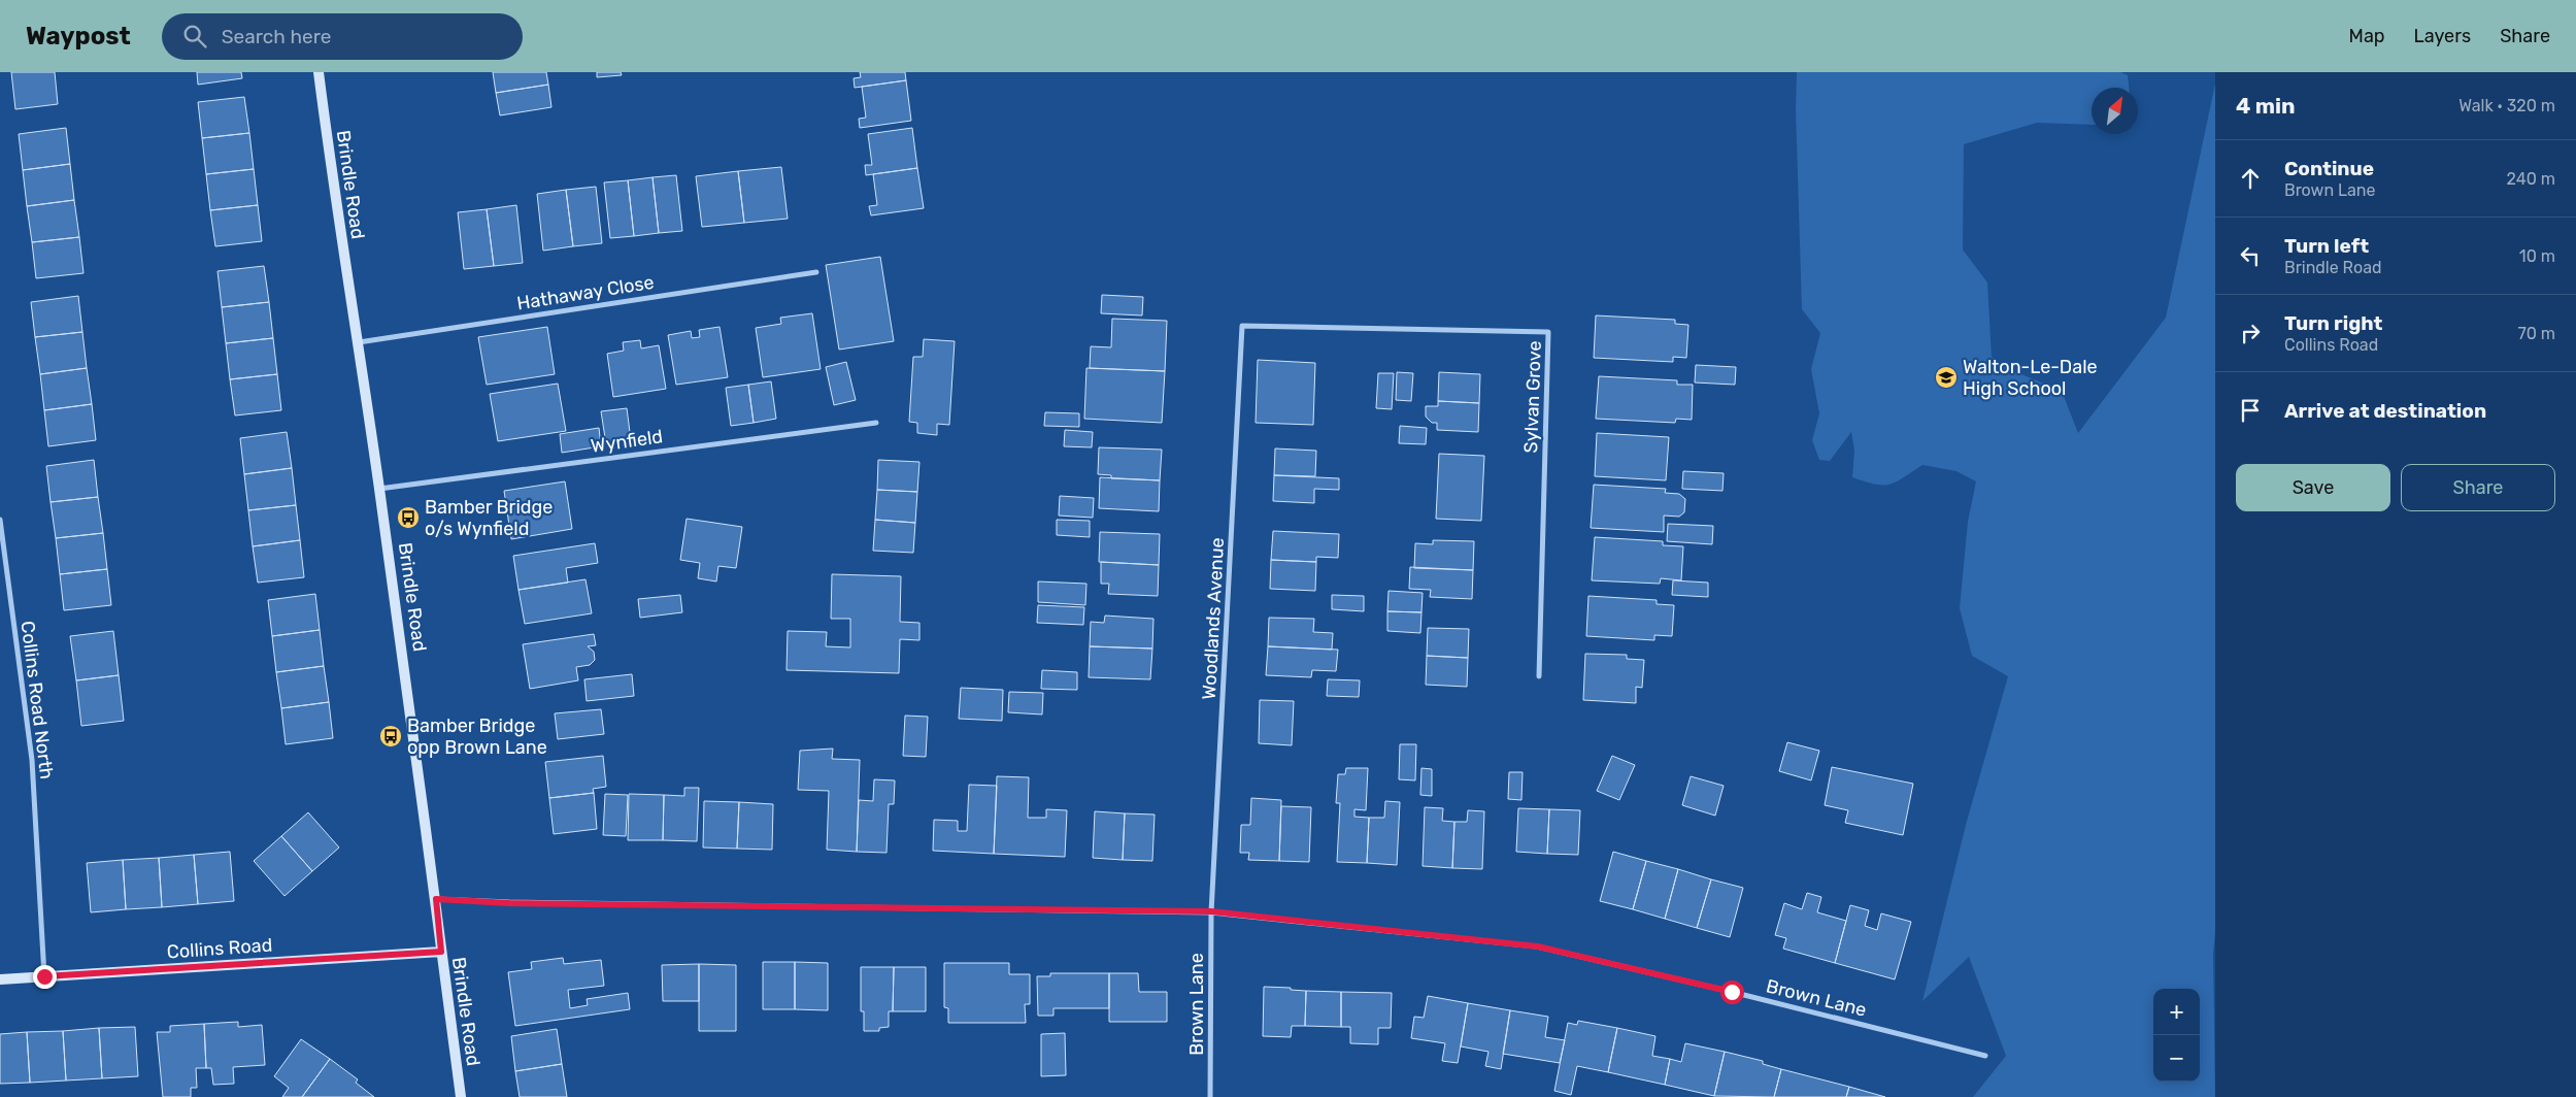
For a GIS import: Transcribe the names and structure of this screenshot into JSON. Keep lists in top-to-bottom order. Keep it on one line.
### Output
{"streets":{"street":["Brindle Road","Hathaway Close","Sylvan Grove","Wynfield","Woodlands Avenue","Collins Road North","Collins Road","Brown Lane"]},"crossings":[["Brindle Road","Hathaway Close"],["Brindle Road","Wynfield"],["Brindle Road","Collins Road"],["Brindle Road","Brown Lane"],["Sylvan Grove","Woodlands Avenue"],["Woodlands Avenue","Brown Lane"],["Collins Road North","Collins Road"]],"places":{"school or university":["Walton-Le-Dale High School"],"bus stop":["Bamber Bridge o/s Wynfield","Bamber Bridge opp Brown Lane"]},"north":"top right","page":{"header":"Waypost","search":"Search here","nav":["Map","Layers","Share"],"heading":["4 min","Walk · 320 m"],"list":[["Continue","Brown Lane","240 m"],["Turn left","Brindle Road","10 m"],["Turn right","Collins Road","70 m"],"Arrive at destination"],"buttons":["Save","Share"],"map_buttons":["+","−"]}}
